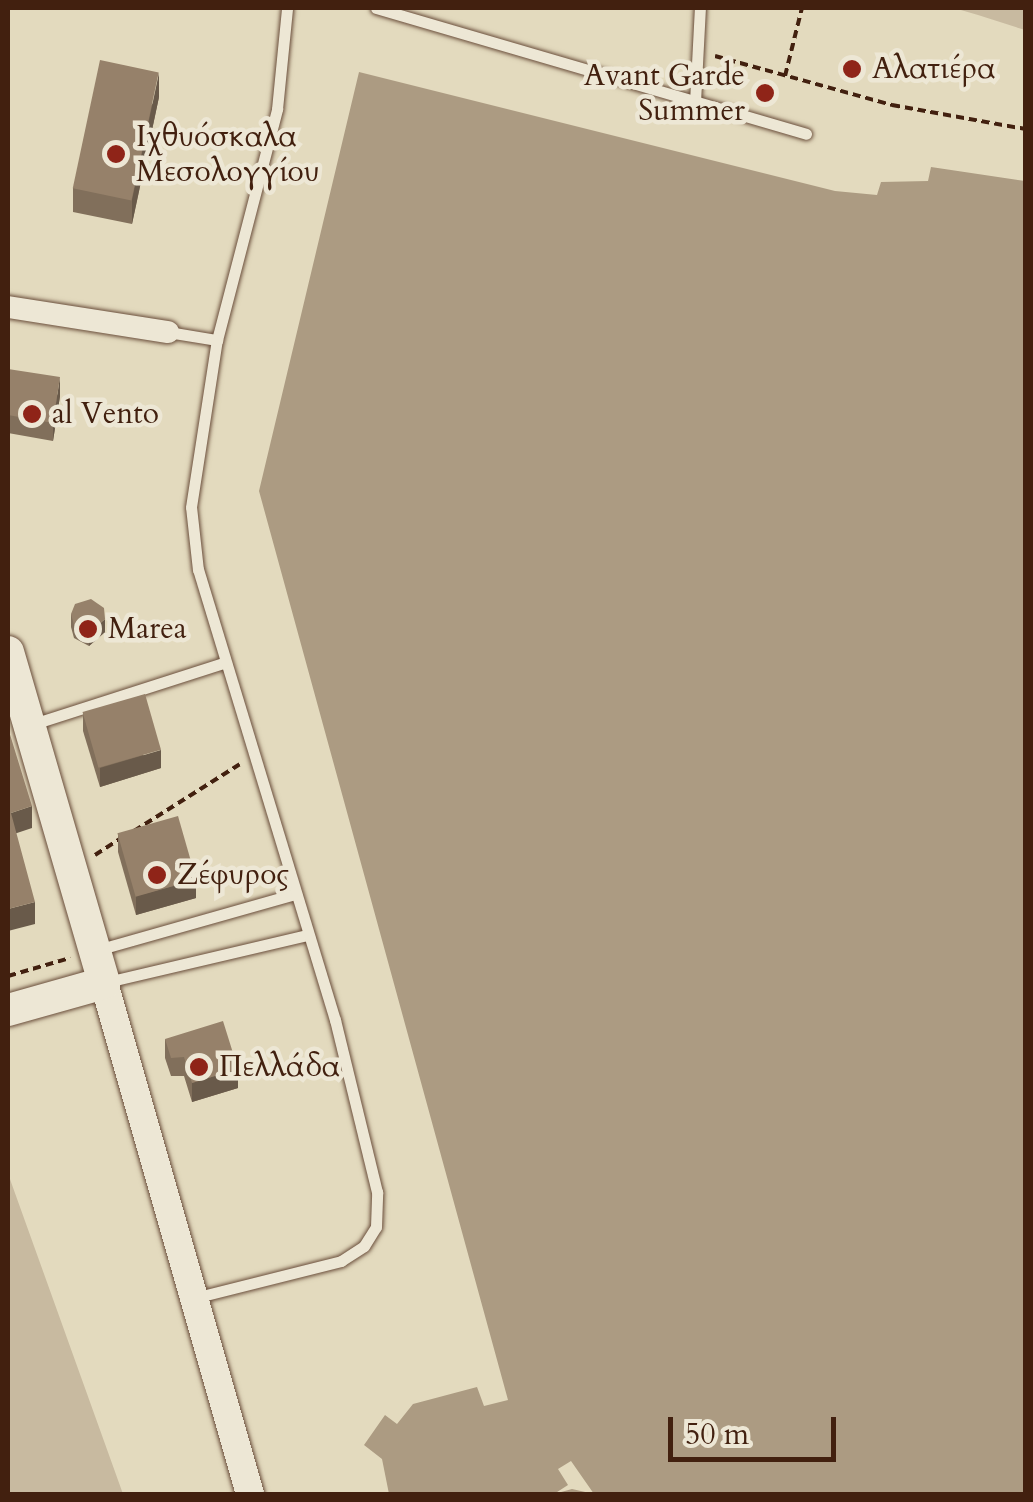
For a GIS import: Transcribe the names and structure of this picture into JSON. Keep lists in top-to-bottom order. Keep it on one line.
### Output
{"places":["Αλατιέρα","Avant Garde Summer","Ιχθυόσκαλα Μεσολογγίου","al Vento","Marea","Ζέφυρος","Πελλάδα"],"scale_bar":"50 m"}
